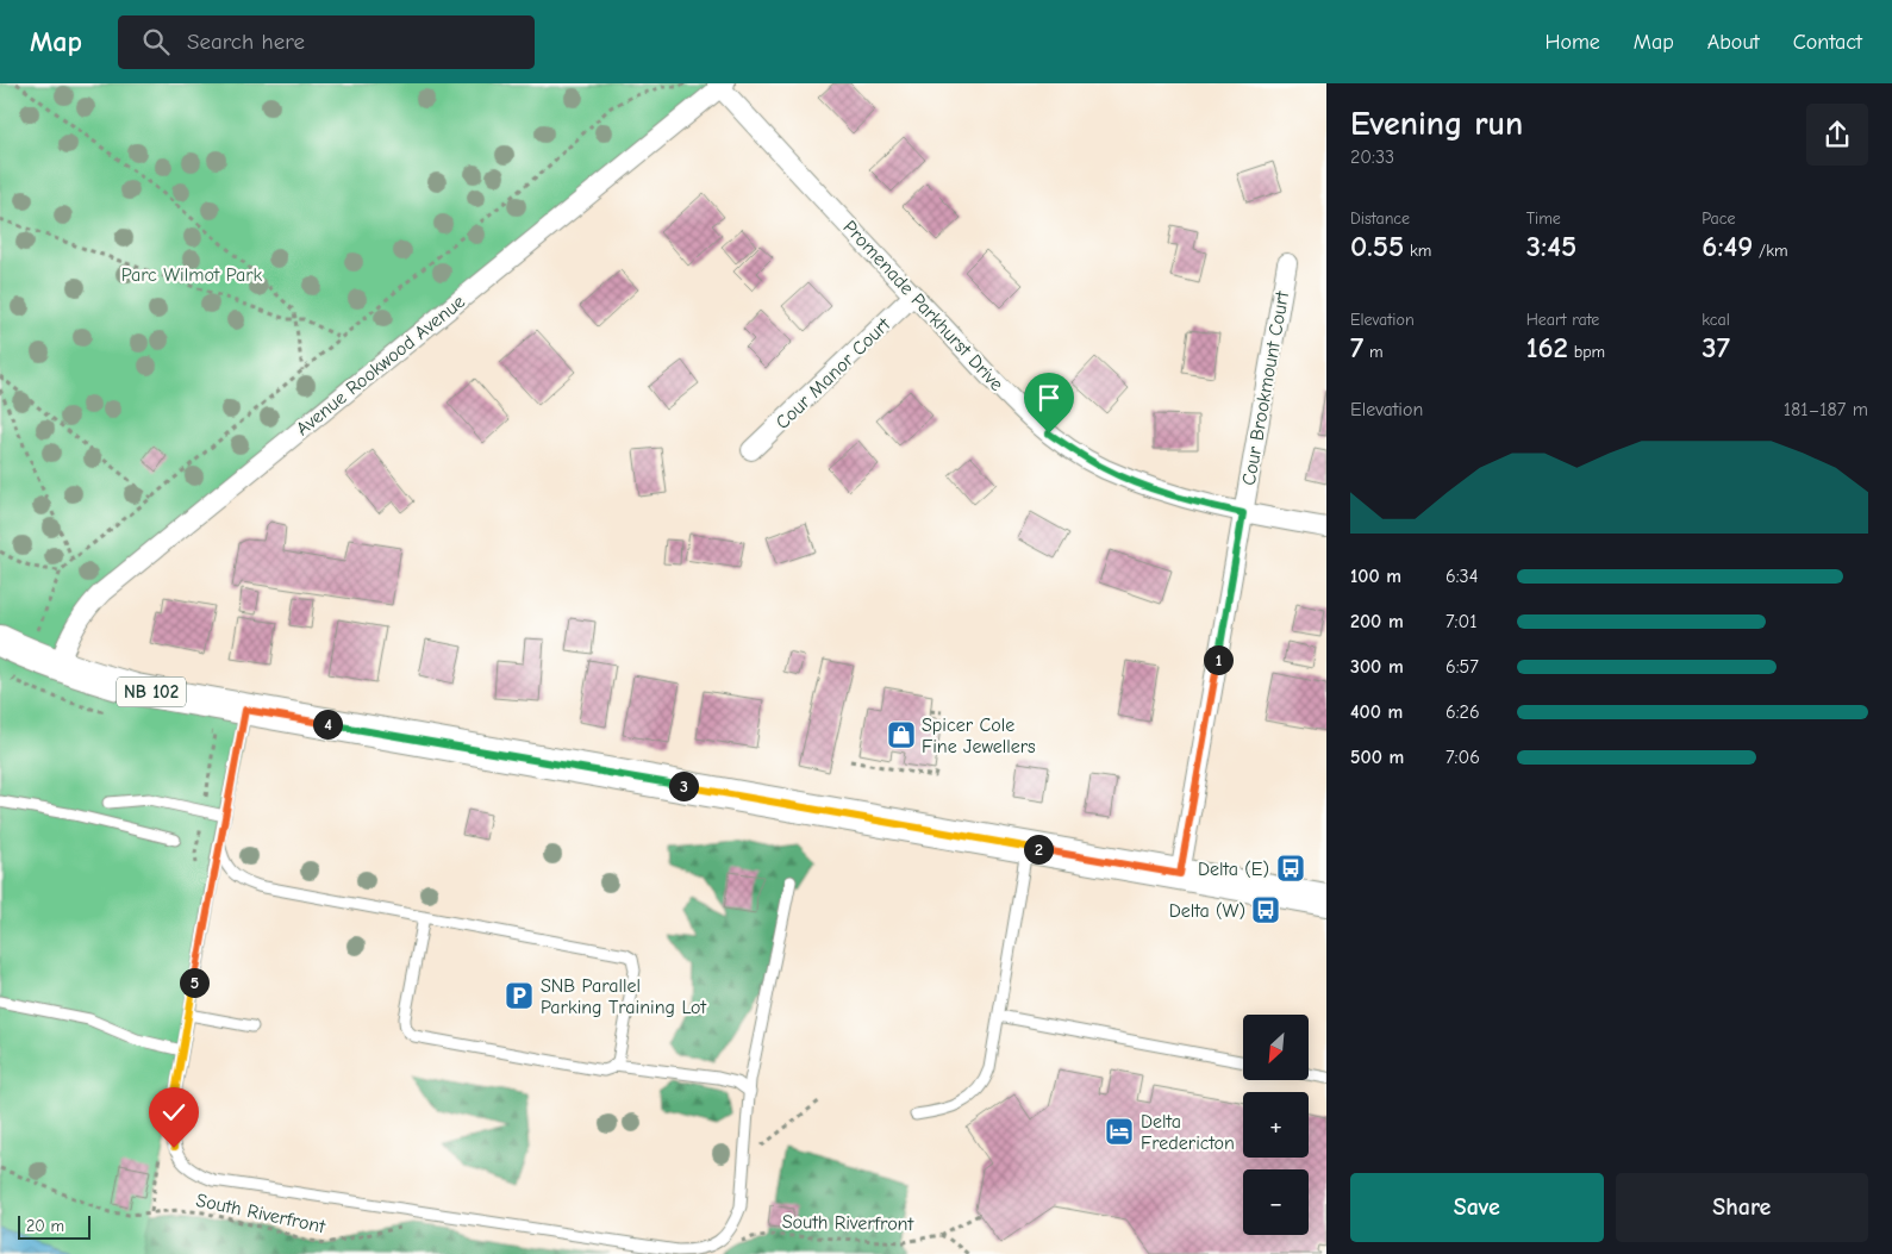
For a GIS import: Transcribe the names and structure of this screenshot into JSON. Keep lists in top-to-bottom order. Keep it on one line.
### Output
{"streets":{"main road":["NB 102"],"street":["Promenade Parkhurst Drive","Avenue Rookwood Avenue","Cour Manor Court","Cour Brookmount Court"],"path":["South Riverfront"]},"crossings":[["Promenade Parkhurst Drive","Avenue Rookwood Avenue"],["Promenade Parkhurst Drive","Cour Manor Court"],["Promenade Parkhurst Drive","Cour Brookmount Court"],["Avenue Rookwood Avenue","NB 102"],["Cour Brookmount Court","NB 102"]],"parks":["Parc Wilmot Park"],"places":{"shop":["Spicer Cole Fine Jewellers"],"bus stop":["Delta (E)","Delta (W)"],"parking":["SNB Parallel Parking Training Lot"],"hotel":["Delta Fredericton"]},"scale_bar":"20 m","north":"bottom left","page":{"header":"Map","search":"Search here","nav":["Home","Map","About","Contact"],"heading":["Evening run","20:33"],"stats":[["Distance","0.55 km"],["Time","3:45"],["Pace","6:49 /km"],["Elevation","7 m"],["Heart rate","162 bpm"],["kcal","37"]],"chart":["Elevation","181–187 m"],"list":[{"name":"100 m","note":"6:34"},{"name":"200 m","note":"7:01"},{"name":"300 m","note":"6:57"},{"name":"400 m","note":"6:26"},{"name":"500 m","note":"7:06"}],"pins":["1","4","3","2","5"],"map_buttons":["+","−"],"buttons":["Save","Share"],"scale":"20 m"}}
